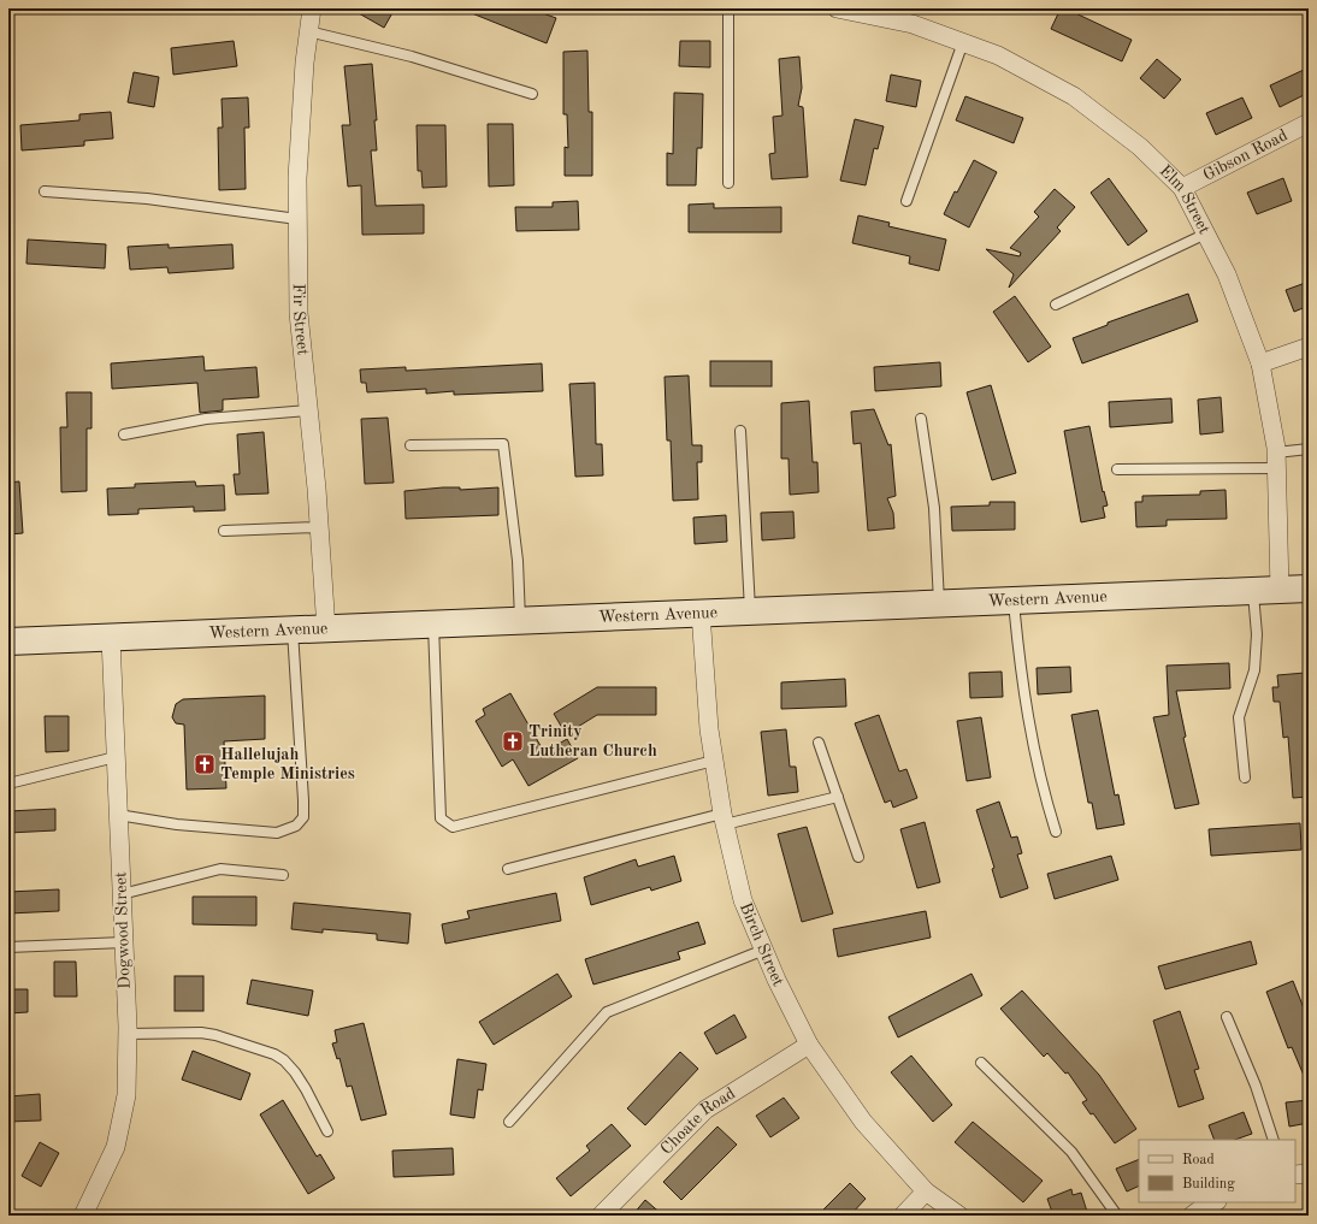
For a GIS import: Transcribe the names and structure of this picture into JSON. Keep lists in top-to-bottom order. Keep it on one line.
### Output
{"streets":{"main road":["Western Avenue"],"street":["Gibson Road","Elm Street","Fir Street","Dogwood Street","Birch Street","Choate Road"]},"crossings":[["Gibson Road","Elm Street"],["Elm Street","Western Avenue"],["Fir Street","Western Avenue"],["Western Avenue","Dogwood Street"],["Western Avenue","Birch Street"],["Birch Street","Choate Road"]],"places":{"church":["Trinity Lutheran Church","Hallelujah Temple Ministries"]},"legend":["Road","Building"]}
